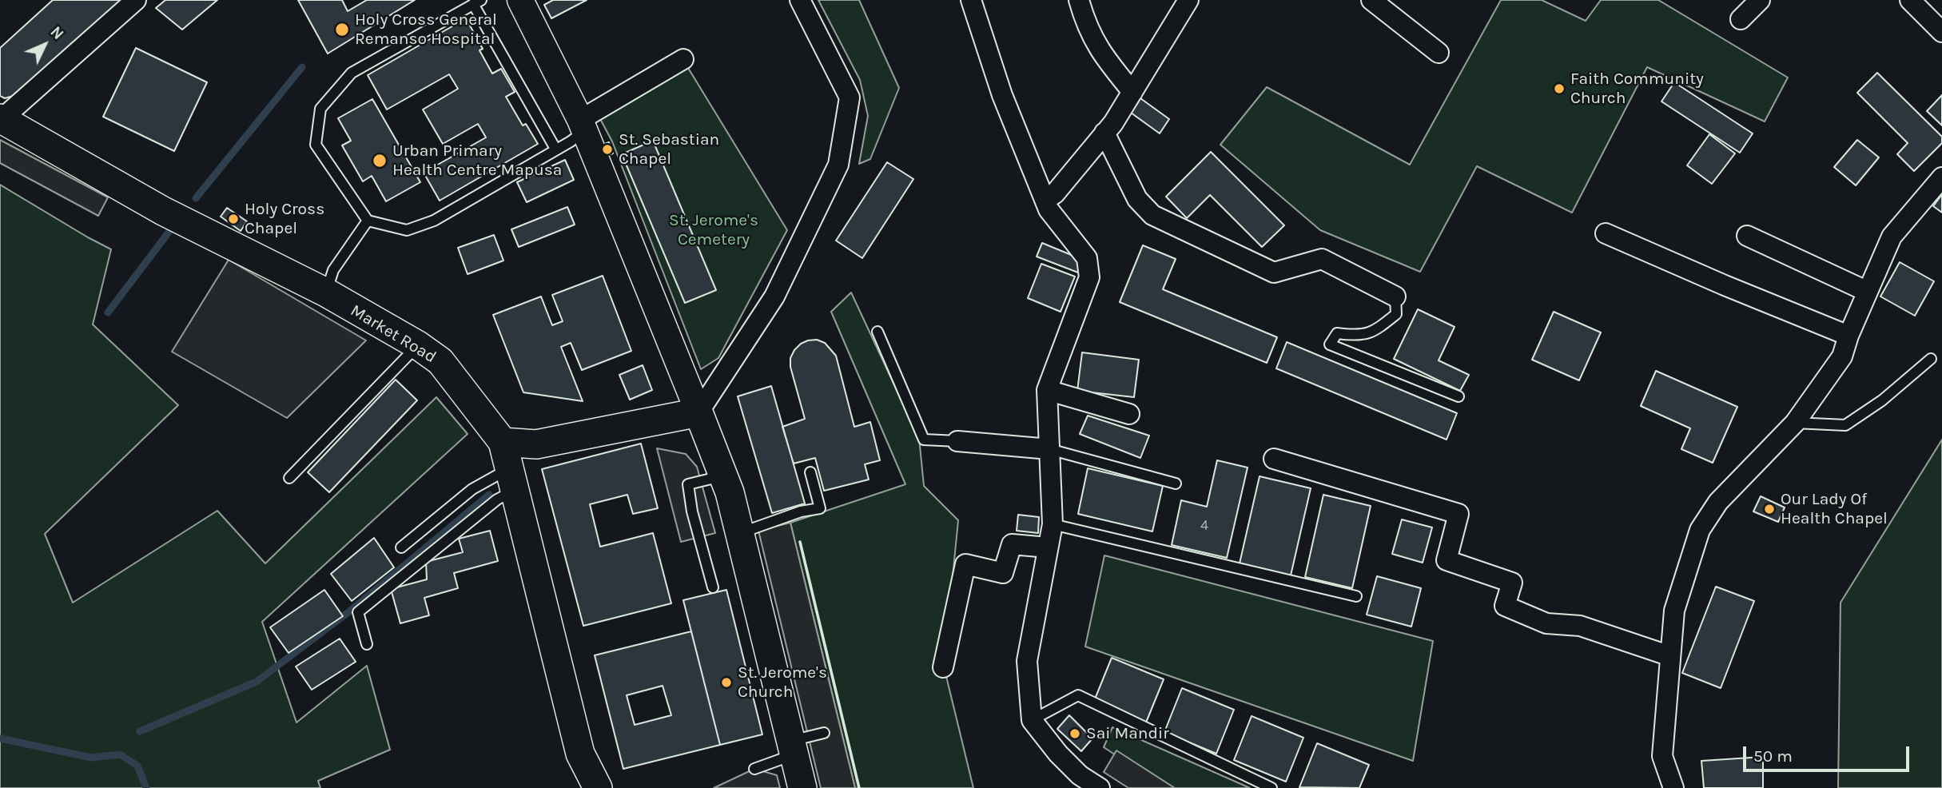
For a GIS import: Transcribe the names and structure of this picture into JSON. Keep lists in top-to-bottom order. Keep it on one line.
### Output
{"streets":{"main road":["Market Road"]},"parks":["St. Jerome's Cemetery"],"places":["Holy Cross General Remanso Hospital","Faith Community Church","St. Sebastian Chapel","Urban Primary Health Centre Mapusa","Holy Cross Chapel","Our Lady Of Health Chapel","St. Jerome's Church","Sai Mandir"],"house_numbers":["4"],"scale_bar":"50 m","north":"top right"}
